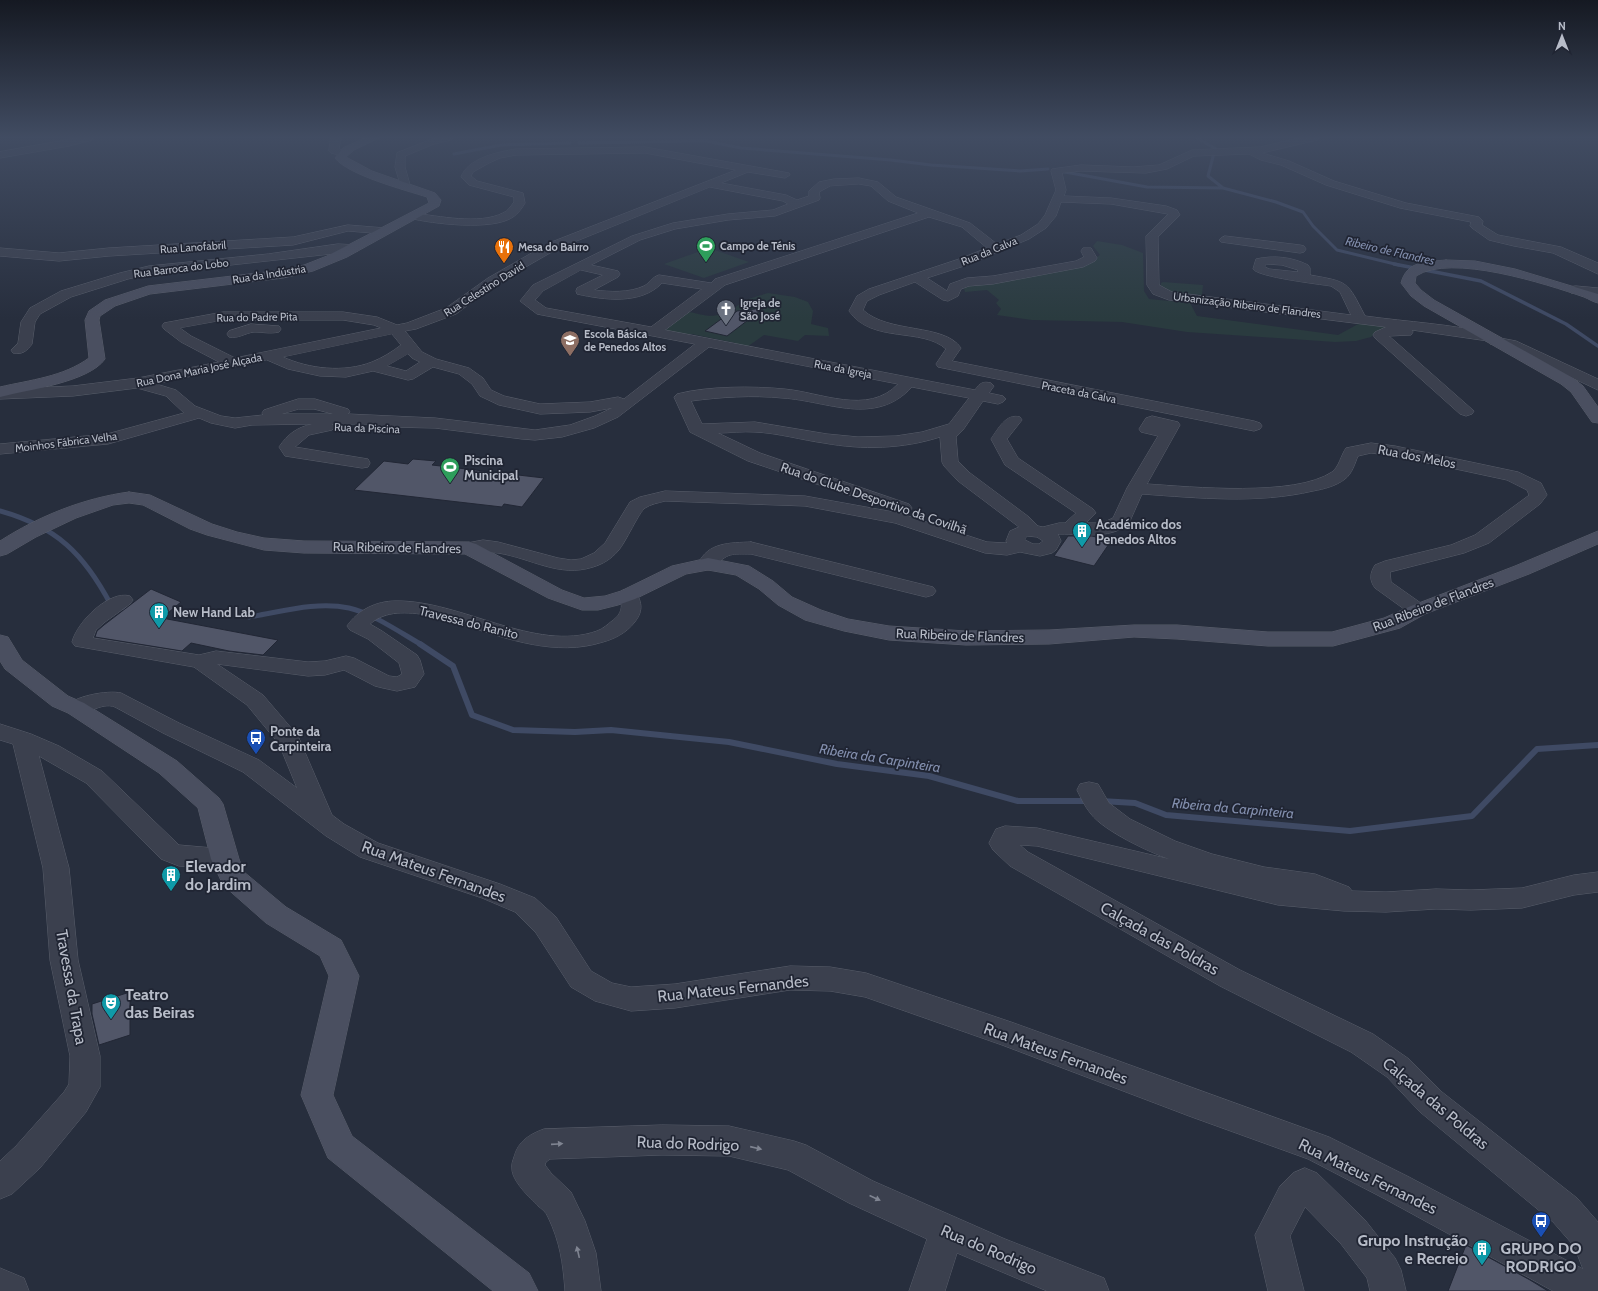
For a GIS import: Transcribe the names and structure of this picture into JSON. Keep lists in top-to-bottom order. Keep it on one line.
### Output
{"streets":{"main road":["Rua da Indústria","Rua Ribeiro de Flandres"],"street":["Rua Lanofabril","Rua da Calva","Rua Barroca do Lobo","Rua Celestino David","Urbanização Ribeiro de Flandres","Rua do Padre Pita","Rua da Igreja","Rua Dona Maria José Alçada","Praceta da Calva","Rua da Piscina","Moinhos Fábrica Velha","Rua dos Melos","Rua do Clube Desportivo da Covilhã","Travessa do Ranito","Rua Mateus Fernandes","Calçada das Poldras","Travessa da Trapa","Rua do Rodrigo"]},"crossings":[["Rua Lanofabril","Rua da Indústria"],["Rua da Calva","Urbanização Ribeiro de Flandres"],["Rua da Calva","Praceta da Calva"],["Rua Barroca do Lobo","Rua da Indústria"],["Rua da Indústria","Rua Dona Maria José Alçada"],["Rua Celestino David","Rua do Padre Pita"],["Rua Celestino David","Rua Dona Maria José Alçada"],["Rua do Padre Pita","Rua Dona Maria José Alçada"],["Rua dos Melos","Rua Ribeiro de Flandres"],["Rua Ribeiro de Flandres","Travessa do Ranito"]],"water":["Ribeiro de Flandres","Ribeira da Carpinteira"],"places":{"sports":["Campo de Ténis","Piscina Municipal"],"restaurant":["Mesa do Bairro"],"church":["Igreja de São José"],"school or university":["Escola Básica de Penedos Altos"],"building":["Académico dos Penedos Altos","New Hand Lab","Elevador do Jardim","Grupo Instrução e Recreio"],"bus stop":["Ponte da Carpinteira","GRUPO DO RODRIGO"],"theatre":["Teatro das Beiras"]},"north":"top"}
